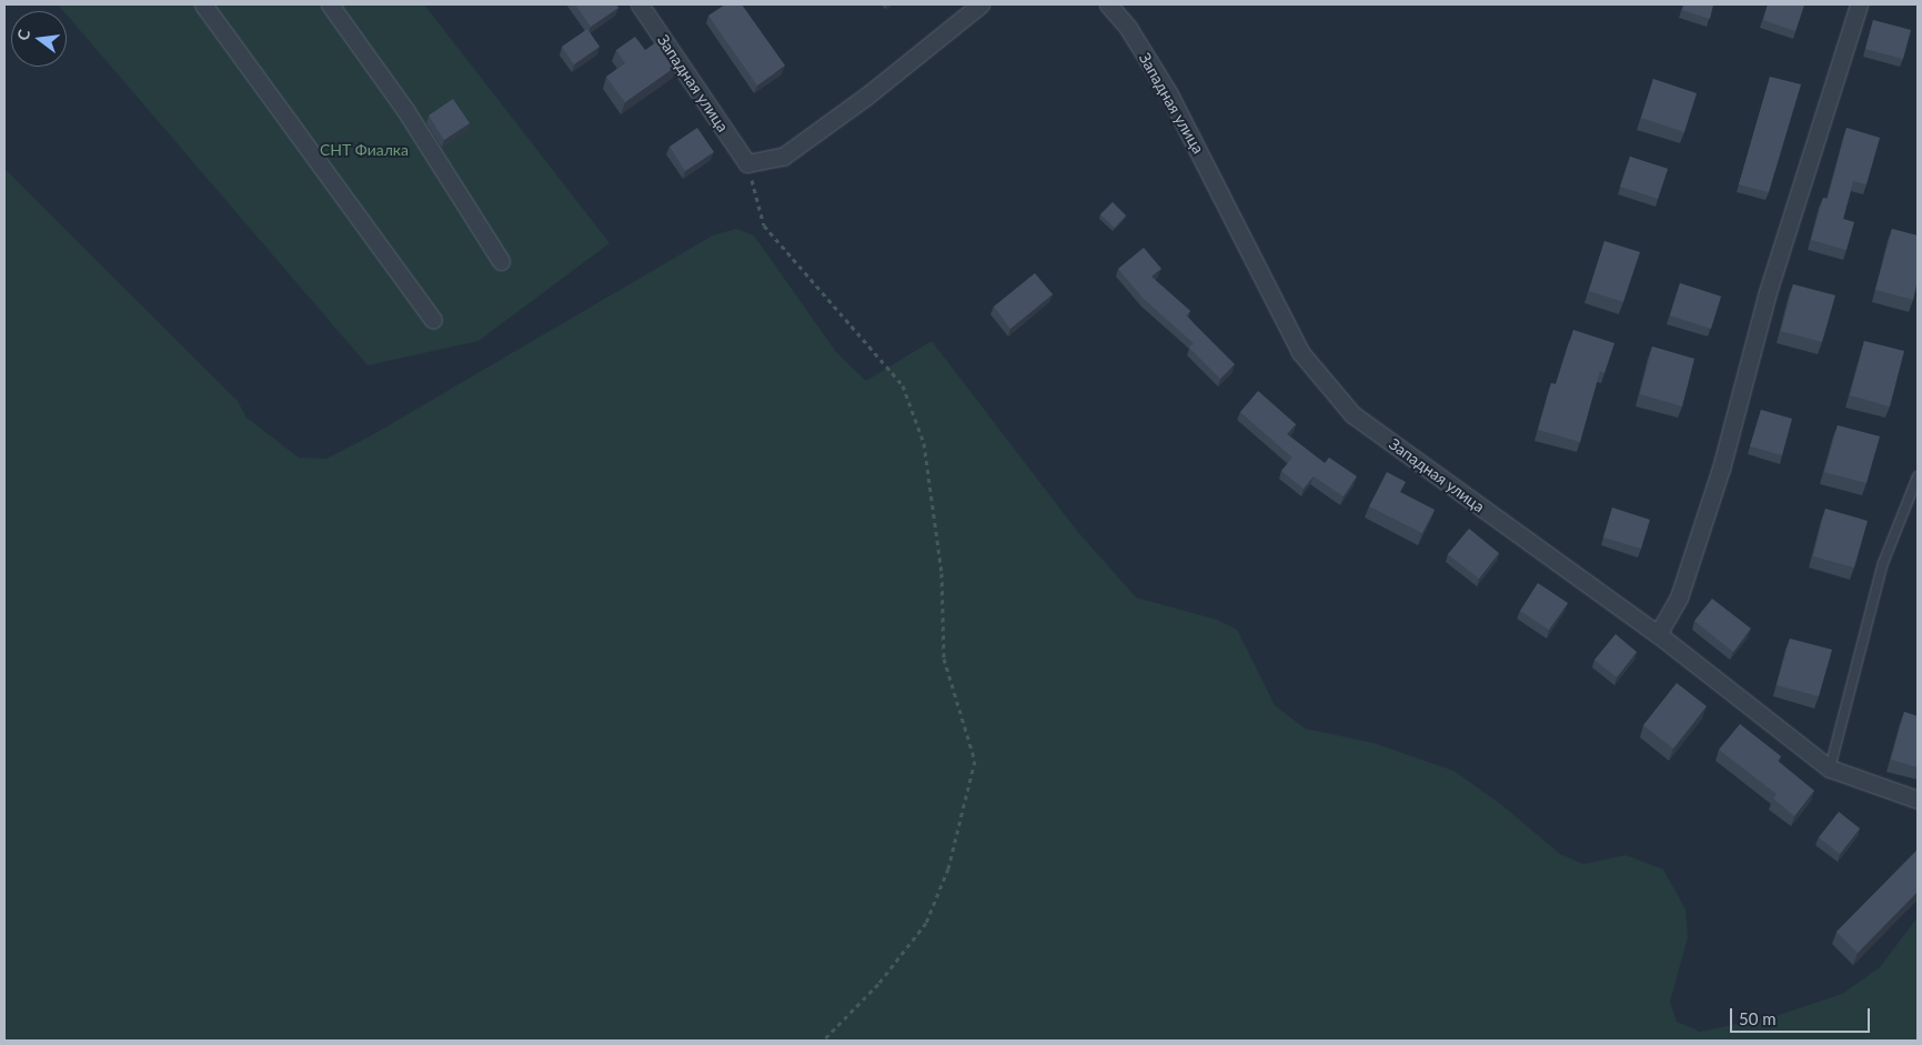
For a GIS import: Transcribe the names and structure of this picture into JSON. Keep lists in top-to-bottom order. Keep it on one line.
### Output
{"streets":{"street":["Западная улица"]},"parks":["СНТ Фиалка"],"scale_bar":"50 m","north":"left"}
